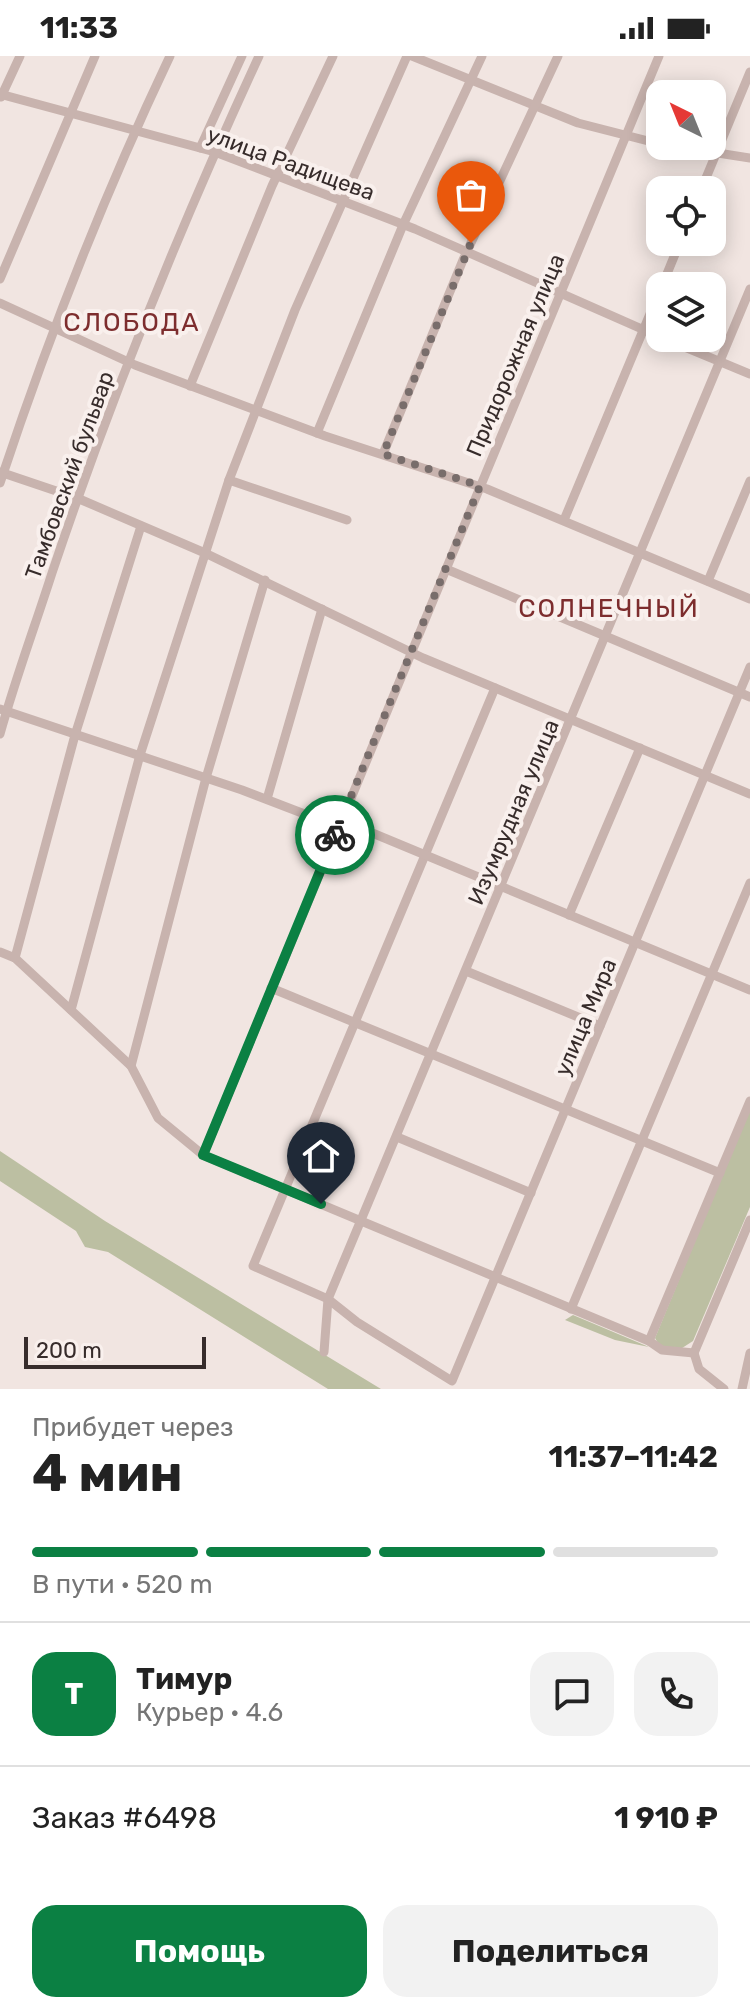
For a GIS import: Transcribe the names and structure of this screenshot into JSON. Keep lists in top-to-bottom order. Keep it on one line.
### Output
{"streets":{"street":["улица Радищева","Придорожная улица","Тамбовский бульвар","Изумрудная улица","улица Мира"]},"crossings":[["улица Радищева","Придорожная улица"],["улица Радищева","Тамбовский бульвар"],["улица Радищева","Изумрудная улица"],["Изумрудная улица","улица Мира"]],"districts":["СЛОБОДА","СОЛНЕЧНЫЙ"],"scale_bar":"200 m","north":"top left","page":{"status":"11:33","scale":"200 m","heading":["4 мин","Прибудет через","11:37–11:42"],"panel":["Тимур","Курьер · 4.6","Заказ #6498","1 910 ₽"],"bar":"В пути · 520 m","round":"Т","buttons":["Помощь","Поделиться"]}}
